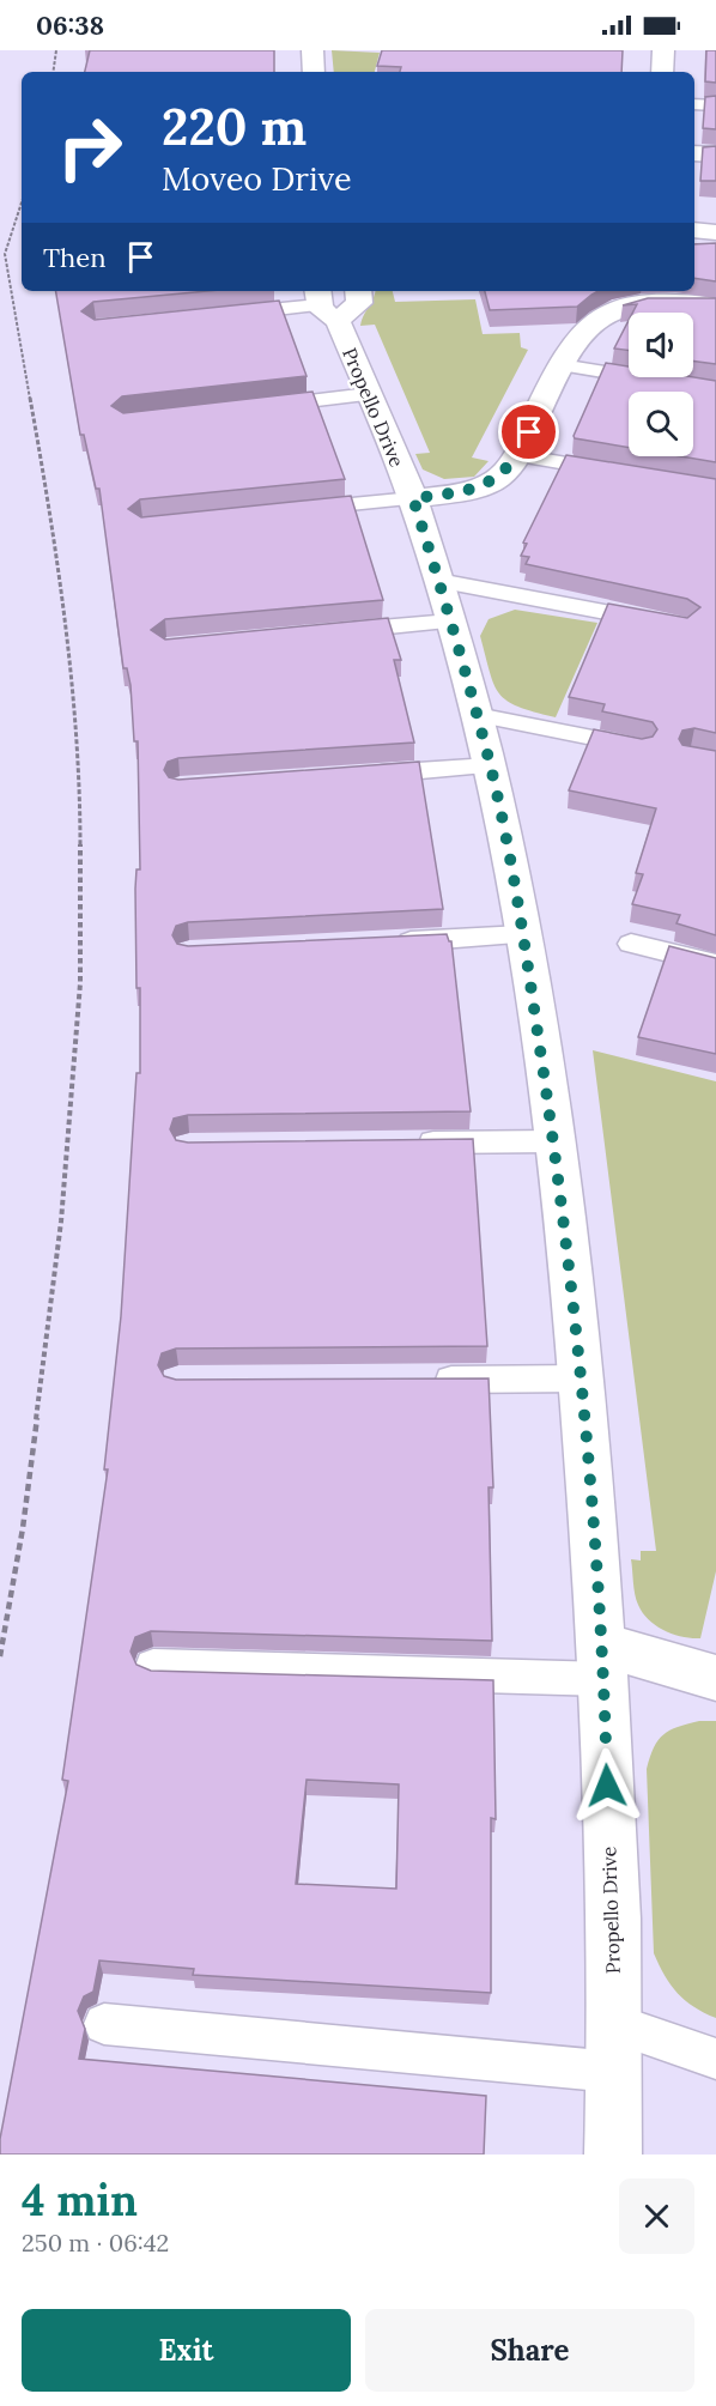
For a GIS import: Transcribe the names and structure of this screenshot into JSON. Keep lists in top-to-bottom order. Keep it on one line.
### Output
{"streets":{"street":["Propello Drive"]},"page":{"status":"06:38","turn":["220 m","Moveo Drive"],"then":"Then","heading":["4 min","250 m · 06:42"],"buttons":["Exit","Share"]}}
